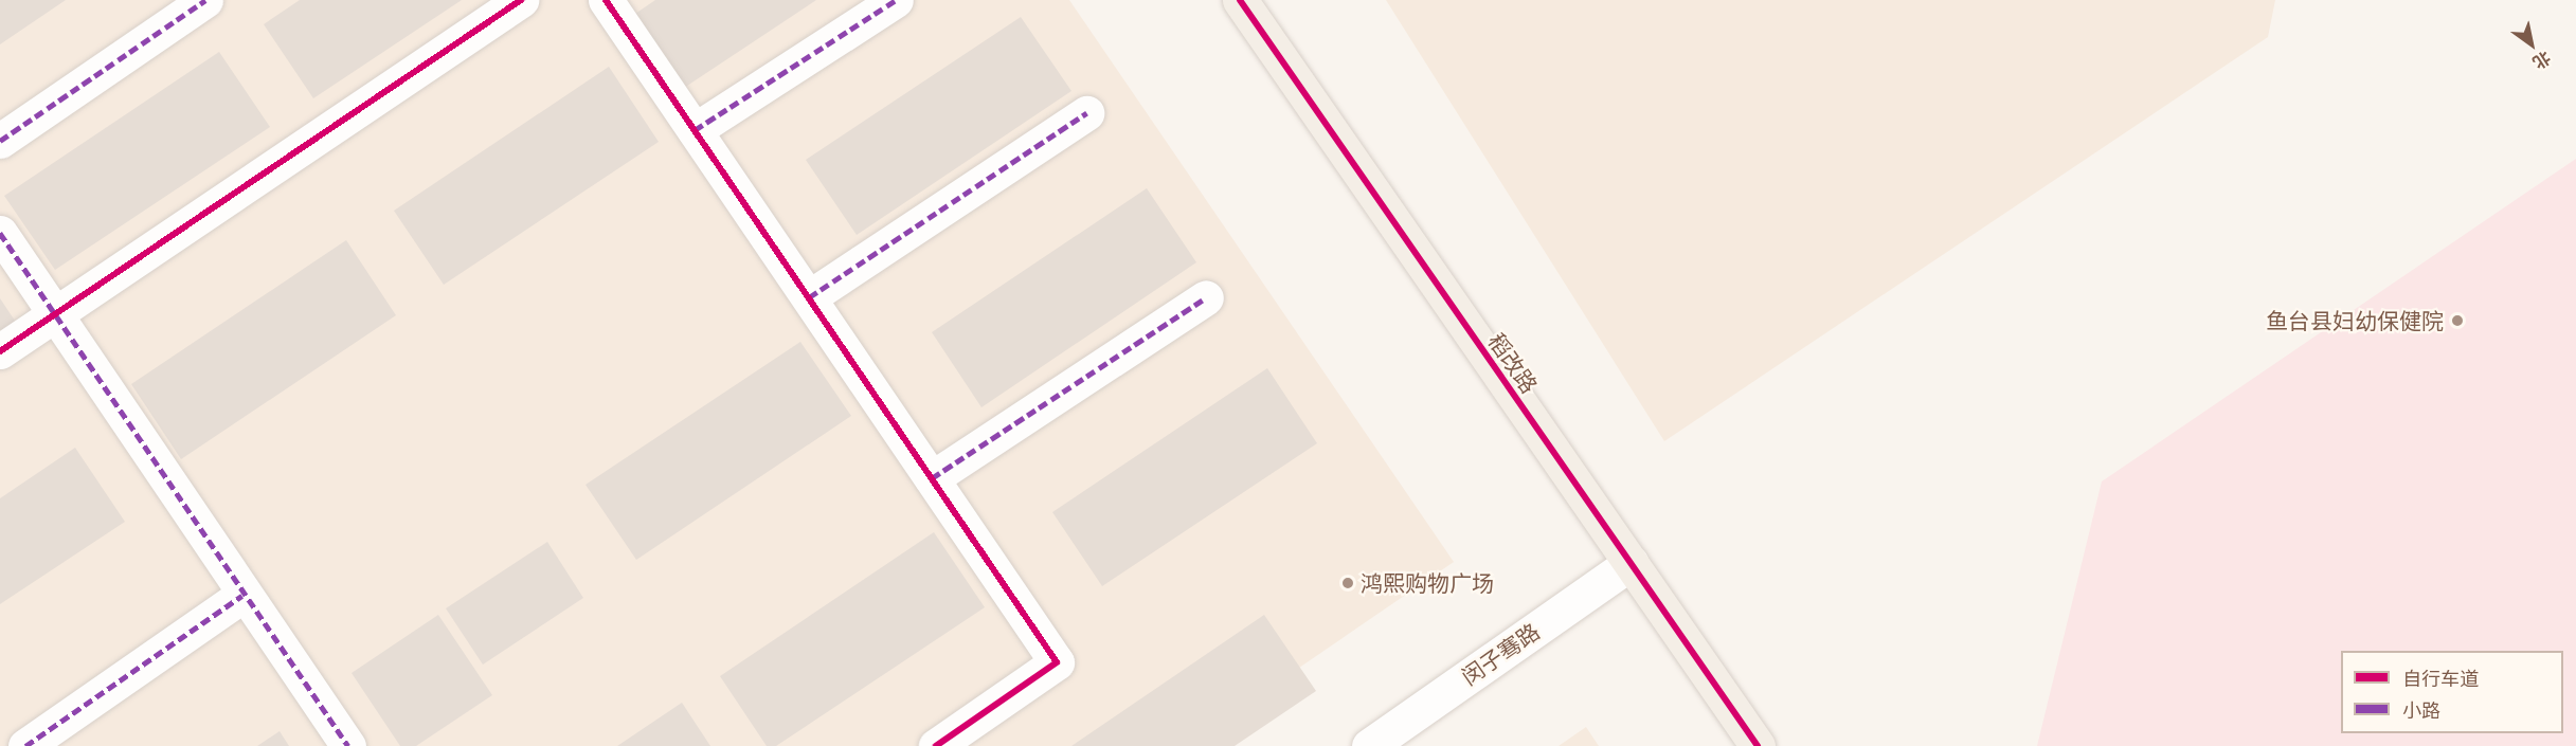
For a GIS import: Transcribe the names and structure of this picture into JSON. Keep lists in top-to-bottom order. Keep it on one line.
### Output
{"streets":{"main road":["稻改路"],"street":["闵子骞路"]},"crossings":[["稻改路","闵子骞路"]],"places":["鱼台县妇幼保健院","鸿熙购物广场"],"legend":["自行车道","小路"],"north":"bottom right"}
